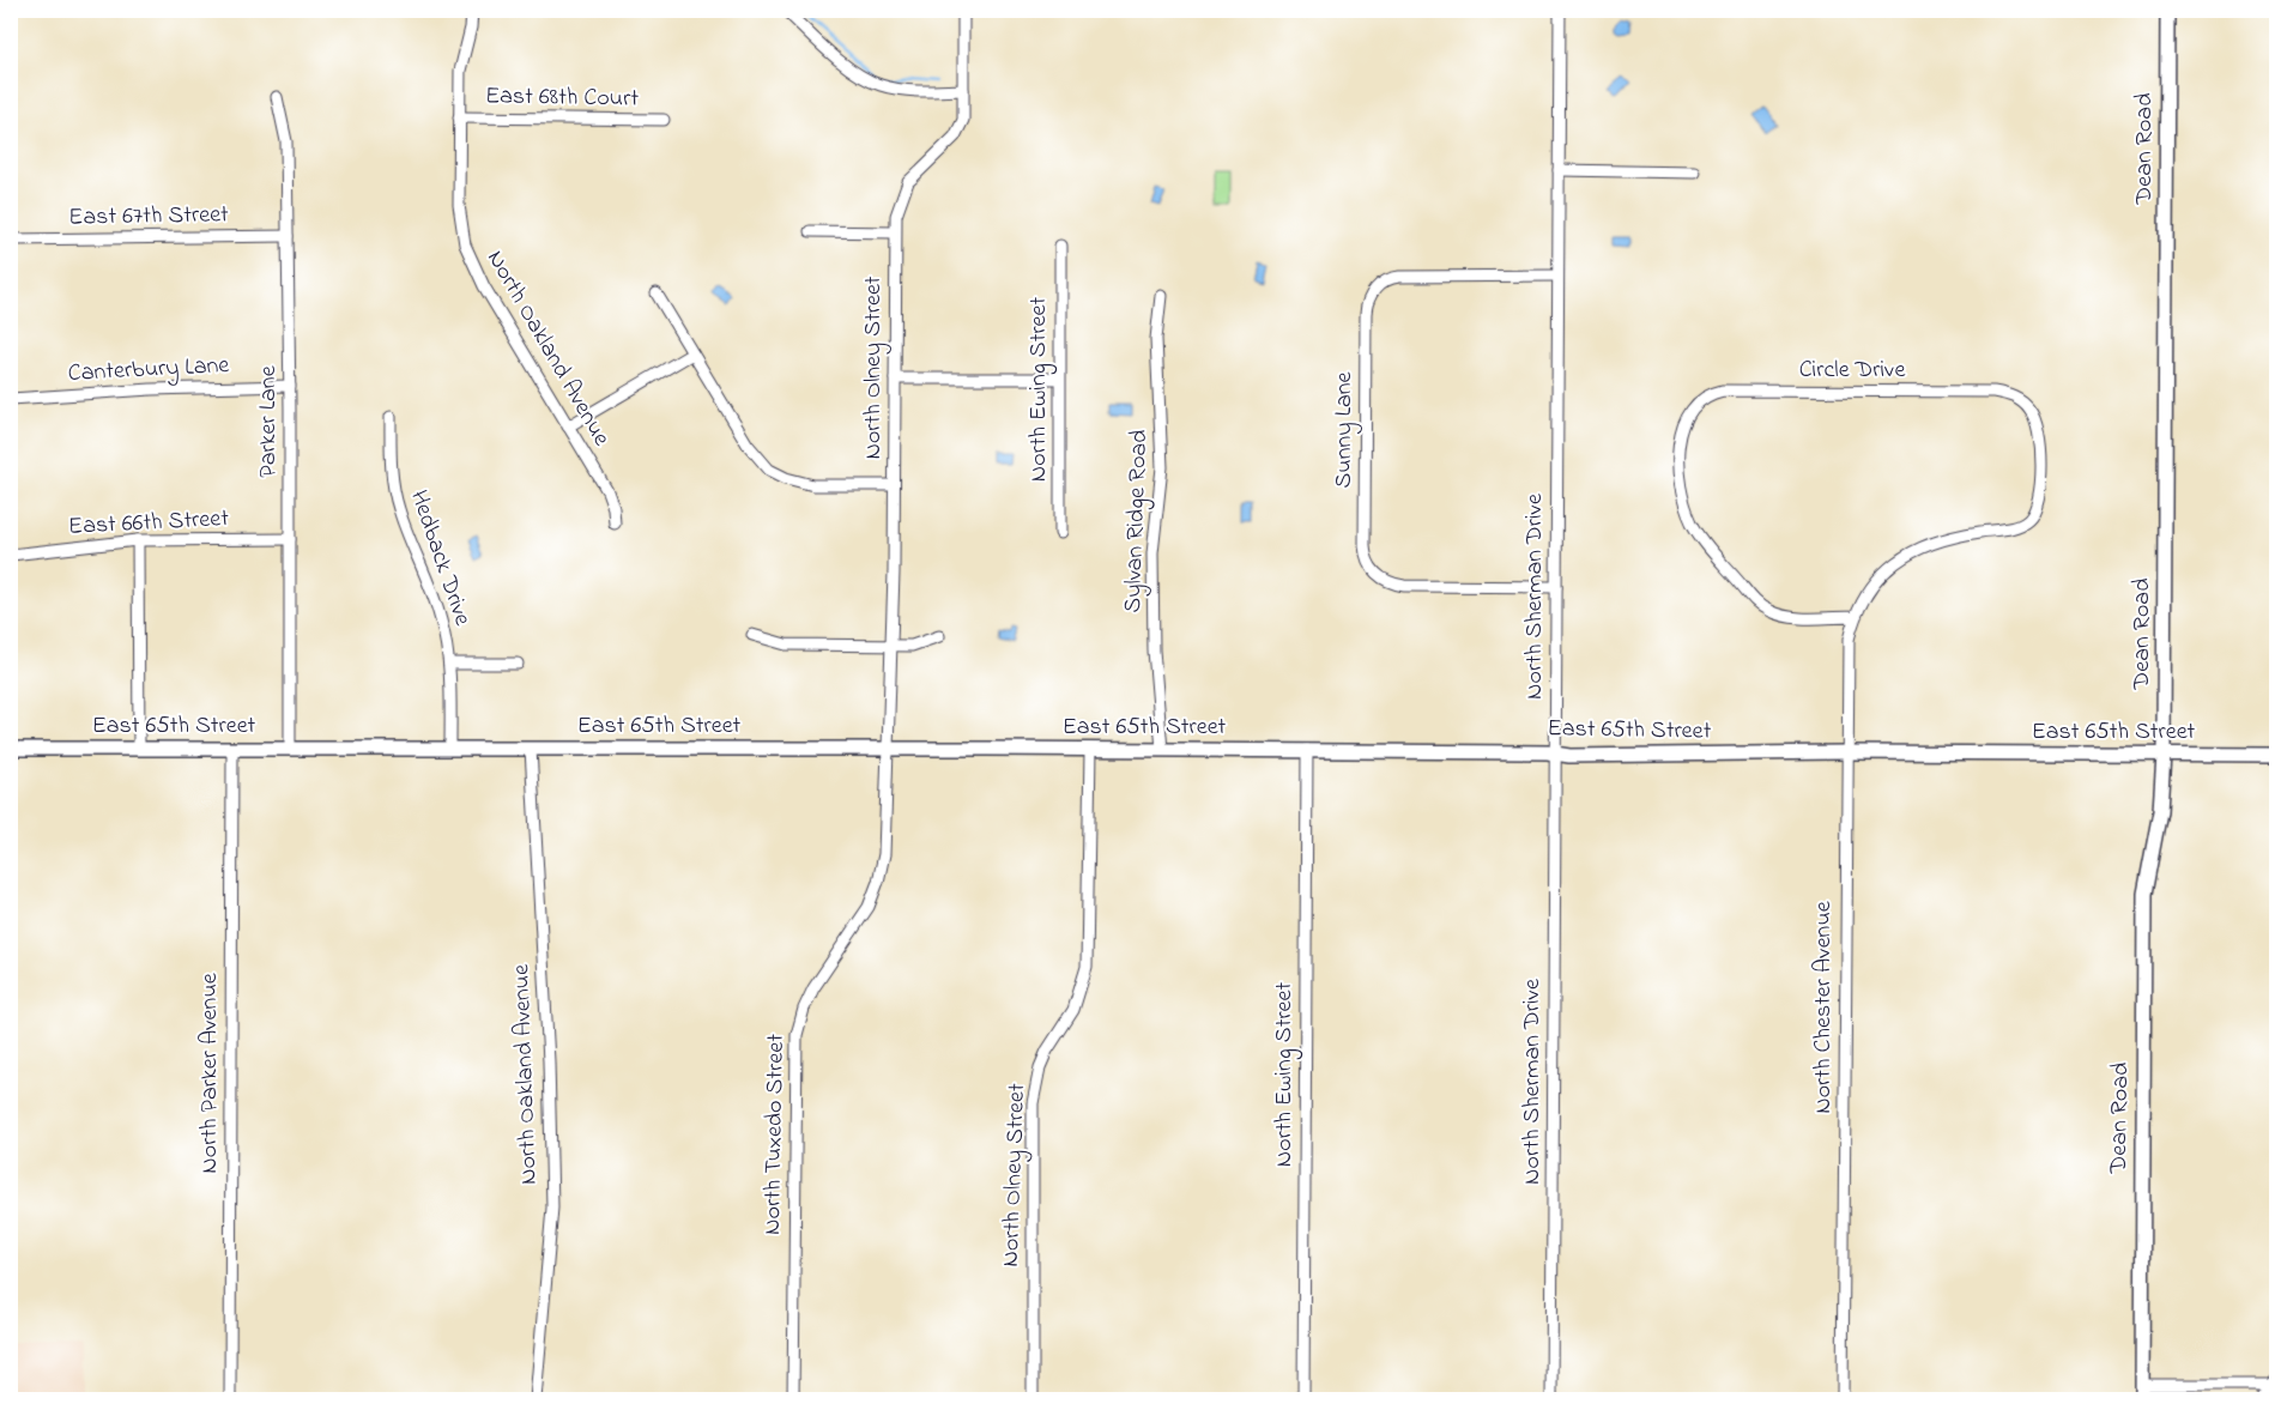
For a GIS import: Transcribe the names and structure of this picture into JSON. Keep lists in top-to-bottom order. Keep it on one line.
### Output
{"streets":{"street":["East 68th Court","Dean Road","East 67th Street","North Oakland Avenue","North Olney Street","Canterbury Lane","Circle Drive","North Ewing Street","Parker Lane","Sunny Lane","Sylvan Ridge Road","East 66th Street","Hedback Drive","North Sherman Drive","East 65th Street","North Chester Avenue","North Parker Avenue","North Tuxedo Street"]},"crossings":[["East 68th Court","North Oakland Avenue"],["Dean Road","East 65th Street"],["East 67th Street","Parker Lane"],["North Oakland Avenue","East 65th Street"],["North Olney Street","East 65th Street"],["North Olney Street","North Tuxedo Street"],["Canterbury Lane","Parker Lane"],["Circle Drive","North Chester Avenue"],["North Ewing Street","East 65th Street"],["Parker Lane","East 66th Street"],["Parker Lane","East 65th Street"],["Sunny Lane","North Sherman Drive"],["Sylvan Ridge Road","East 65th Street"],["Hedback Drive","East 65th Street"],["North Sherman Drive","East 65th Street"],["East 65th Street","North Chester Avenue"],["East 65th Street","North Parker Avenue"],["East 65th Street","North Tuxedo Street"]]}
